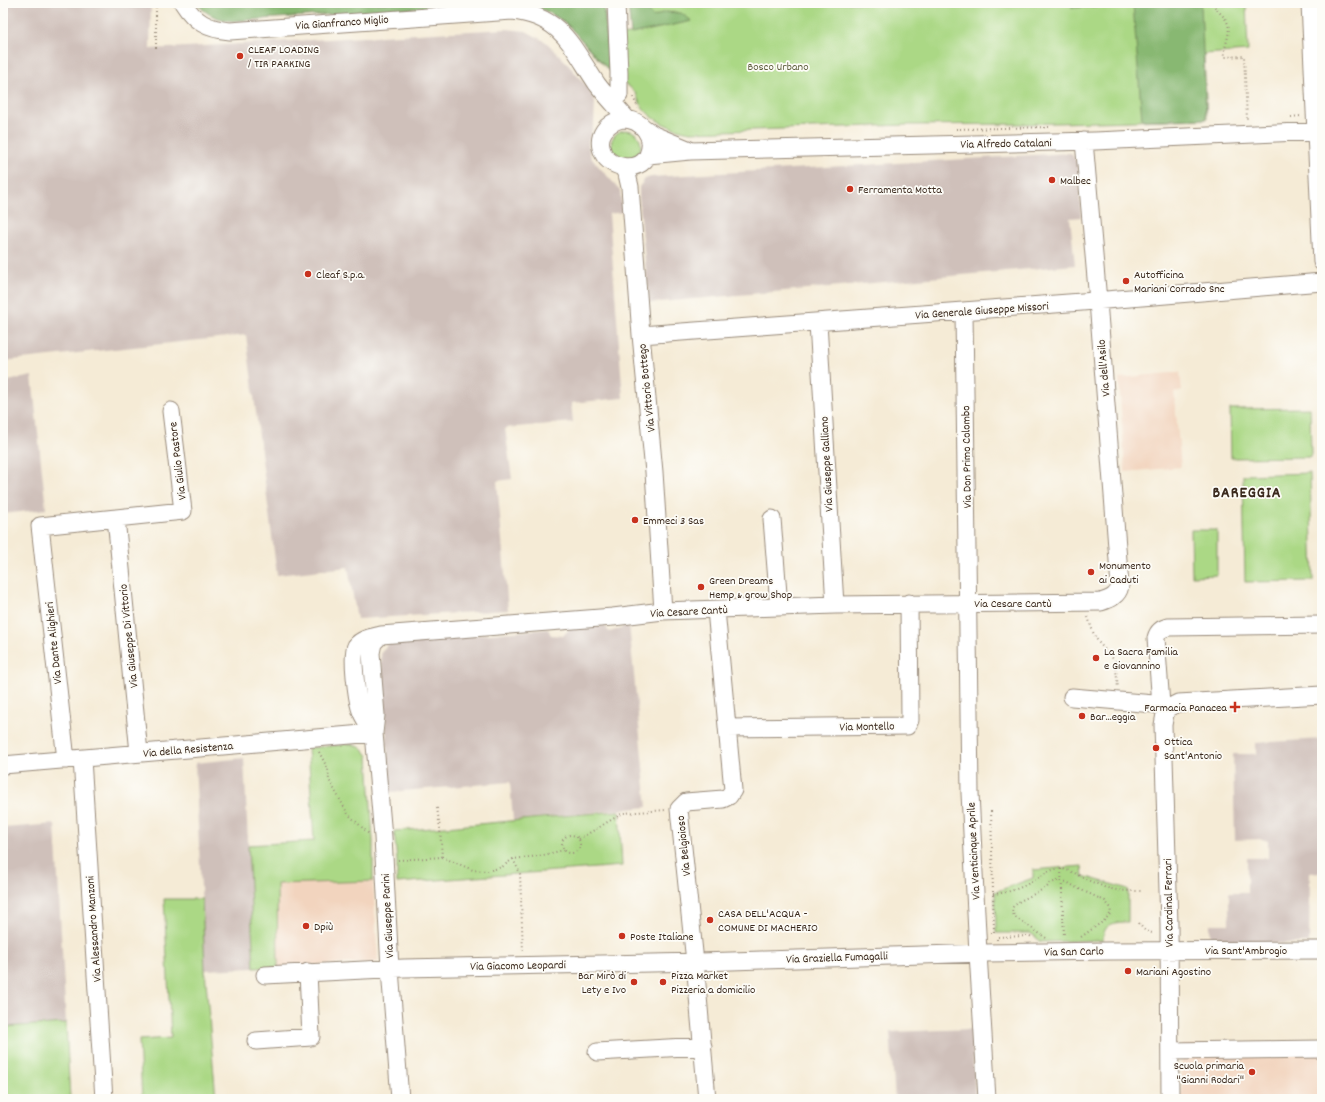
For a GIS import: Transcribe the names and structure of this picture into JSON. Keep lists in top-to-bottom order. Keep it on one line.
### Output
{"streets":{"street":["Via Gianfranco Miglio","Via Alfredo Catalani","Via Generale Giuseppe Missori","Via dell'Asilo","Via Vittorio Bottego","Via Don Primo Colombo","Via Giulio Pastore","Via Giuseppe Galliano","Via Cesare Cantù","Via Giuseppe Di Vittorio","Via Dante Alighieri","Via Montello","Via della Resistenza","Via Belgioioso","Via Venticinque Aprile","Via Cardinal Ferrari","Via Giuseppe Parini","Via Alessandro Manzoni","Via Sant'Ambrogio","Via San Carlo","Via Graziella Fumagalli","Via Giacomo Leopardi"]},"crossings":[["Via Gianfranco Miglio","Via Alfredo Catalani"],["Via Gianfranco Miglio","Via Vittorio Bottego"],["Via Alfredo Catalani","Via dell'Asilo"],["Via Alfredo Catalani","Via Vittorio Bottego"],["Via Generale Giuseppe Missori","Via dell'Asilo"],["Via Generale Giuseppe Missori","Via Vittorio Bottego"],["Via Generale Giuseppe Missori","Via Don Primo Colombo"],["Via Generale Giuseppe Missori","Via Giuseppe Galliano"],["Via dell'Asilo","Via Cesare Cantù"],["Via Vittorio Bottego","Via Cesare Cantù"],["Via Don Primo Colombo","Via Cesare Cantù"],["Via Don Primo Colombo","Via Venticinque Aprile"],["Via Giulio Pastore","Via Giuseppe Di Vittorio"],["Via Giulio Pastore","Via Dante Alighieri"],["Via Giuseppe Galliano","Via Cesare Cantù"],["Via Cesare Cantù","Via Montello"],["Via Cesare Cantù","Via Belgioioso"],["Via Cesare Cantù","Via Venticinque Aprile"],["Via Cesare Cantù","Via Giuseppe Parini"],["Via Giuseppe Di Vittorio","Via Dante Alighieri"],["Via Giuseppe Di Vittorio","Via della Resistenza"],["Via Dante Alighieri","Via della Resistenza"],["Via Dante Alighieri","Via Alessandro Manzoni"],["Via Montello","Via Belgioioso"],["Via della Resistenza","Via Giuseppe Parini"],["Via della Resistenza","Via Alessandro Manzoni"],["Via Belgioioso","Via Graziella Fumagalli"],["Via Belgioioso","Via Giacomo Leopardi"],["Via Venticinque Aprile","Via San Carlo"],["Via Venticinque Aprile","Via Graziella Fumagalli"],["Via Cardinal Ferrari","Via Sant'Ambrogio"],["Via Cardinal Ferrari","Via San Carlo"],["Via Giuseppe Parini","Via Giacomo Leopardi"],["Via Sant'Ambrogio","Via San Carlo"],["Via San Carlo","Via Graziella Fumagalli"],["Via Graziella Fumagalli","Via Giacomo Leopardi"]],"districts":["BAREGGIA"],"parks":["Bosco Urbano"],"places":{"other":["CLEAF LOADING / TIR PARKING","Malbec","Ferramenta Motta","Cleaf S.p.a.","Autofficina Mariani Corrado Snc","Emmeci 3 Sas","Monumento ai Caduti","Green Dreams Hemp & grow Shop","La Sacra Familia e Giovannino","Bar...eggia","Ottica Sant'Antonio","CASA DELL'ACQUA - COMUNE DI MACHERIO","Dpiù","Poste Italiane","Mariani Agostino","Bar Mirò di Lety e Ivo","Pizza Market Pizzeria a domicilio","Scuola primaria \"Gianni Rodari\""],"health":["Farmacia Panacea"]}}
